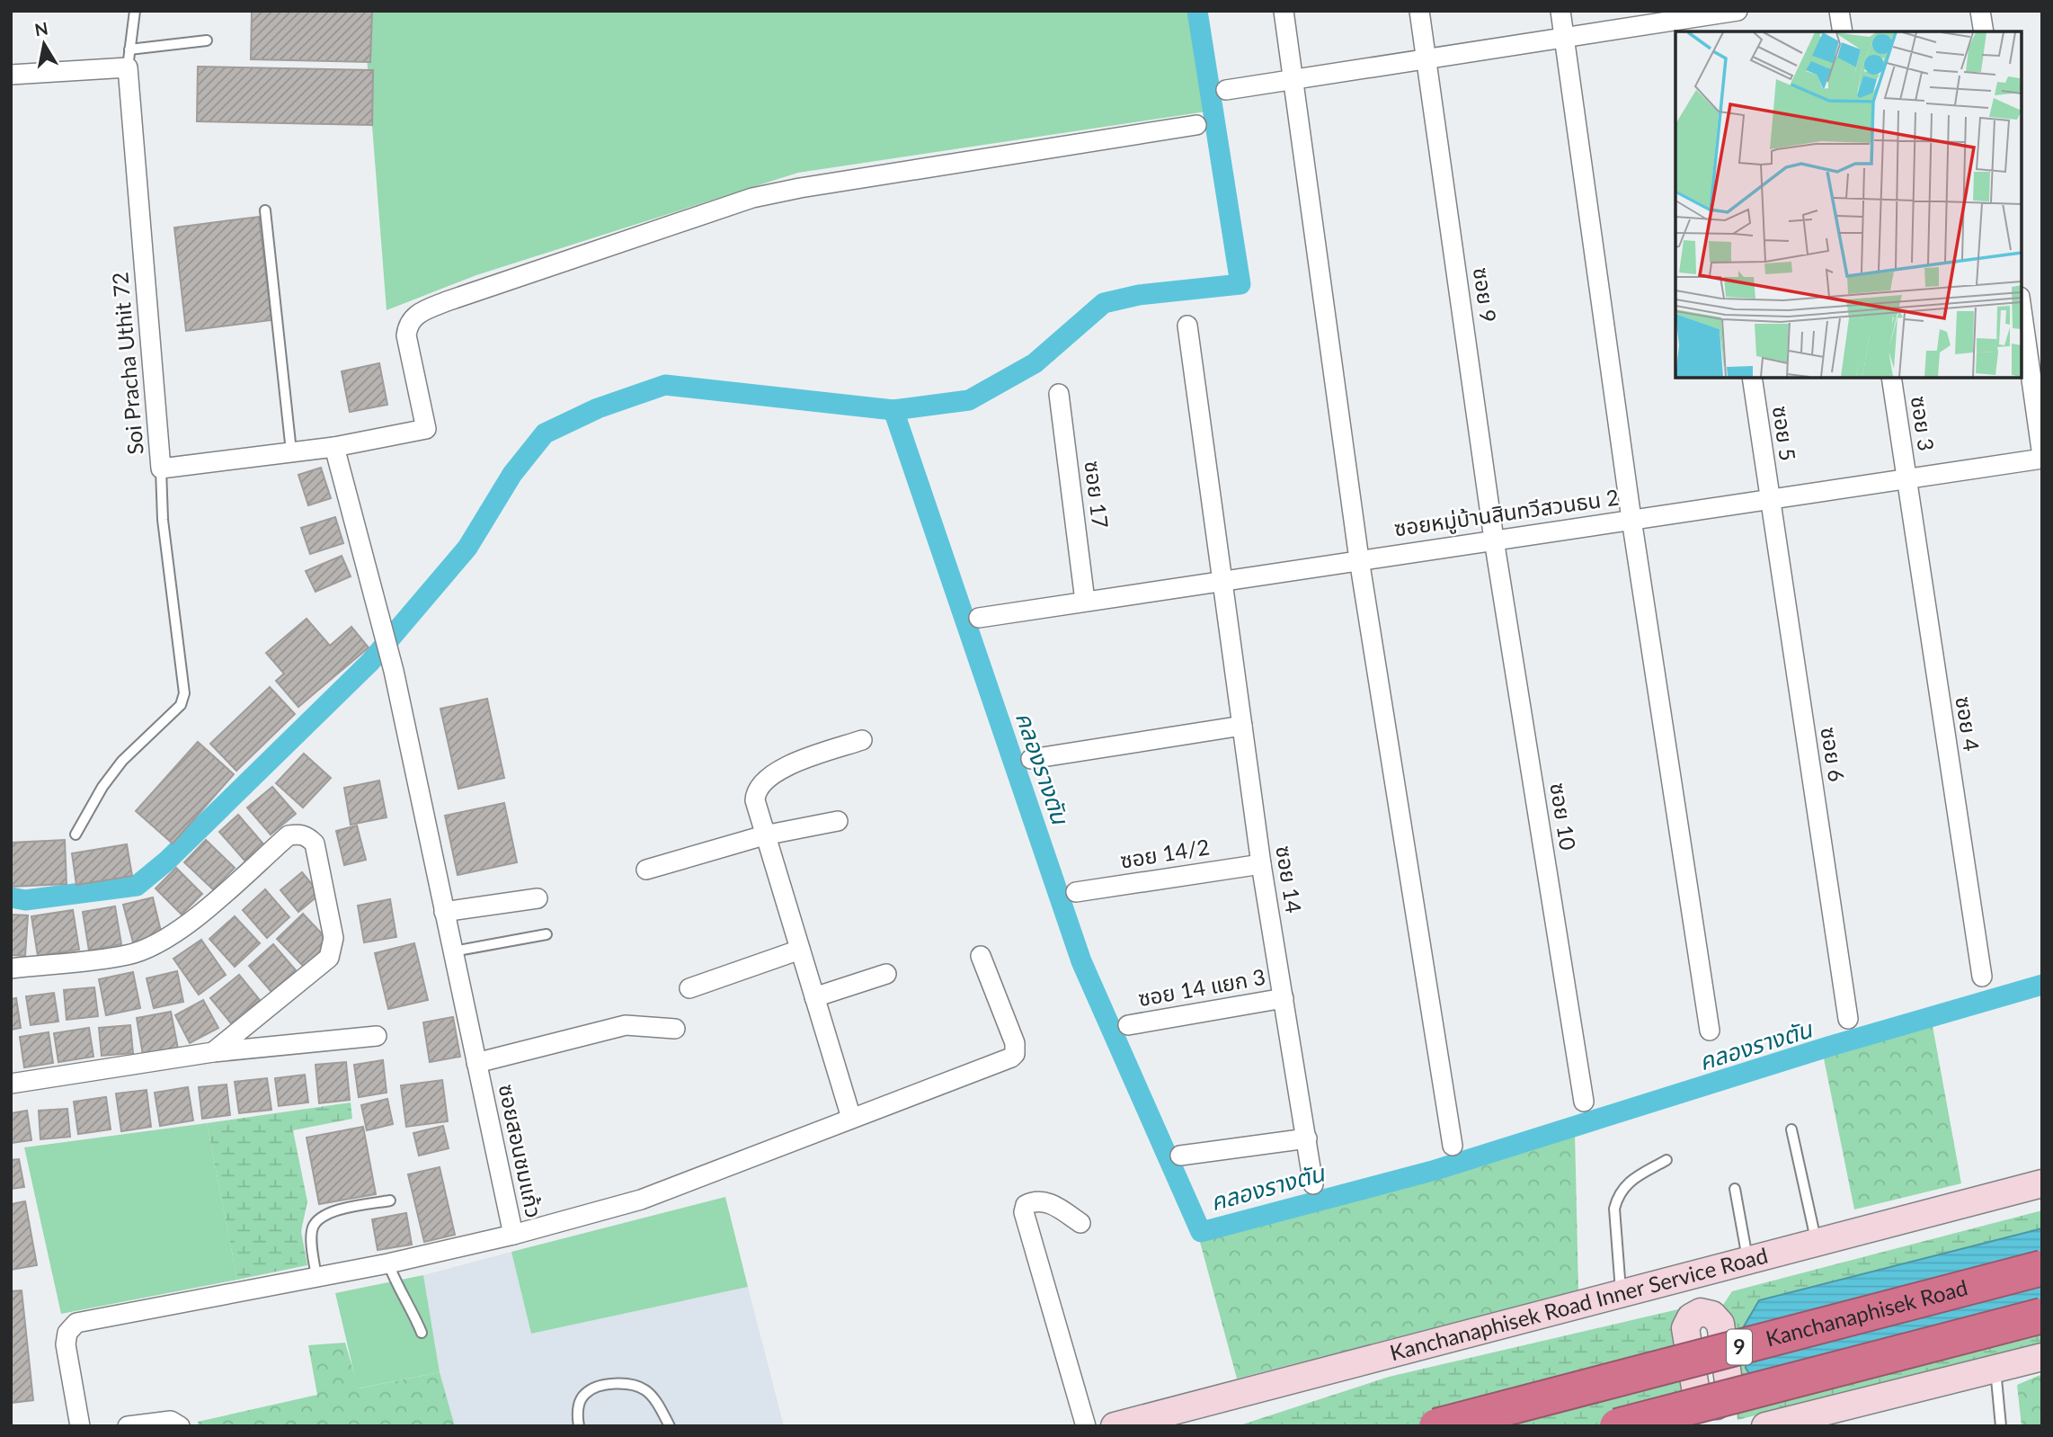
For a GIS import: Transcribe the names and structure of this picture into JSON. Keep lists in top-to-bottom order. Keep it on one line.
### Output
{"streets":{"highway":["Kanchanaphisek Road","9"],"main road":["Kanchanaphisek Road Inner Service Road"],"street":["ซอย 9","Soi Pracha Uthit 72","ซอย 3","ซอย 5","ซอย 17","ซอยหมู่บ้านสินทวีสวนธน 2","ซอย 4","ซอย 6","ซอย 10","ซอย 14/2","ซอย 14","ซอย 14 แยก 3","ซอยสอนชมแก้ว"]},"crossings":[["ซอย 9","ซอยหมู่บ้านสินทวีสวนธน 2"],["ซอย 9","ซอย 10"],["Soi Pracha Uthit 72","ซอยสอนชมแก้ว"],["ซอย 3","ซอยหมู่บ้านสินทวีสวนธน 2"],["ซอย 3","ซอย 4"],["ซอย 5","ซอยหมู่บ้านสินทวีสวนธน 2"],["ซอย 5","ซอย 6"],["ซอย 17","ซอยหมู่บ้านสินทวีสวนธน 2"],["ซอยหมู่บ้านสินทวีสวนธน 2","ซอย 4"],["ซอยหมู่บ้านสินทวีสวนธน 2","ซอย 6"],["ซอยหมู่บ้านสินทวีสวนธน 2","ซอย 10"],["ซอยหมู่บ้านสินทวีสวนธน 2","ซอย 14"],["ซอย 14/2","ซอย 14"],["ซอย 14","ซอย 14 แยก 3"]],"water":["คลองรางตัน"],"north":"top"}
